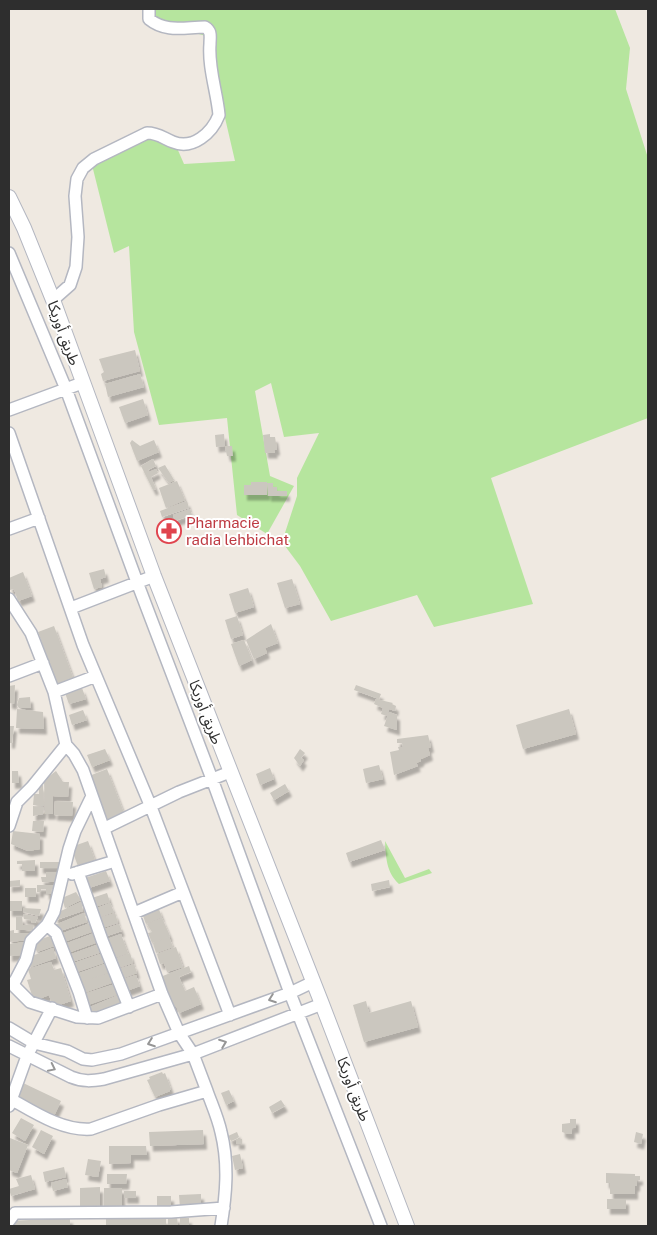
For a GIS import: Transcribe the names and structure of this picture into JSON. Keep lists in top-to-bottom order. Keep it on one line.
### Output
{"streets":{"street":["طريق أوريكا"]},"places":{"pharmacy":["Pharmacie radia lehbichat"]}}
